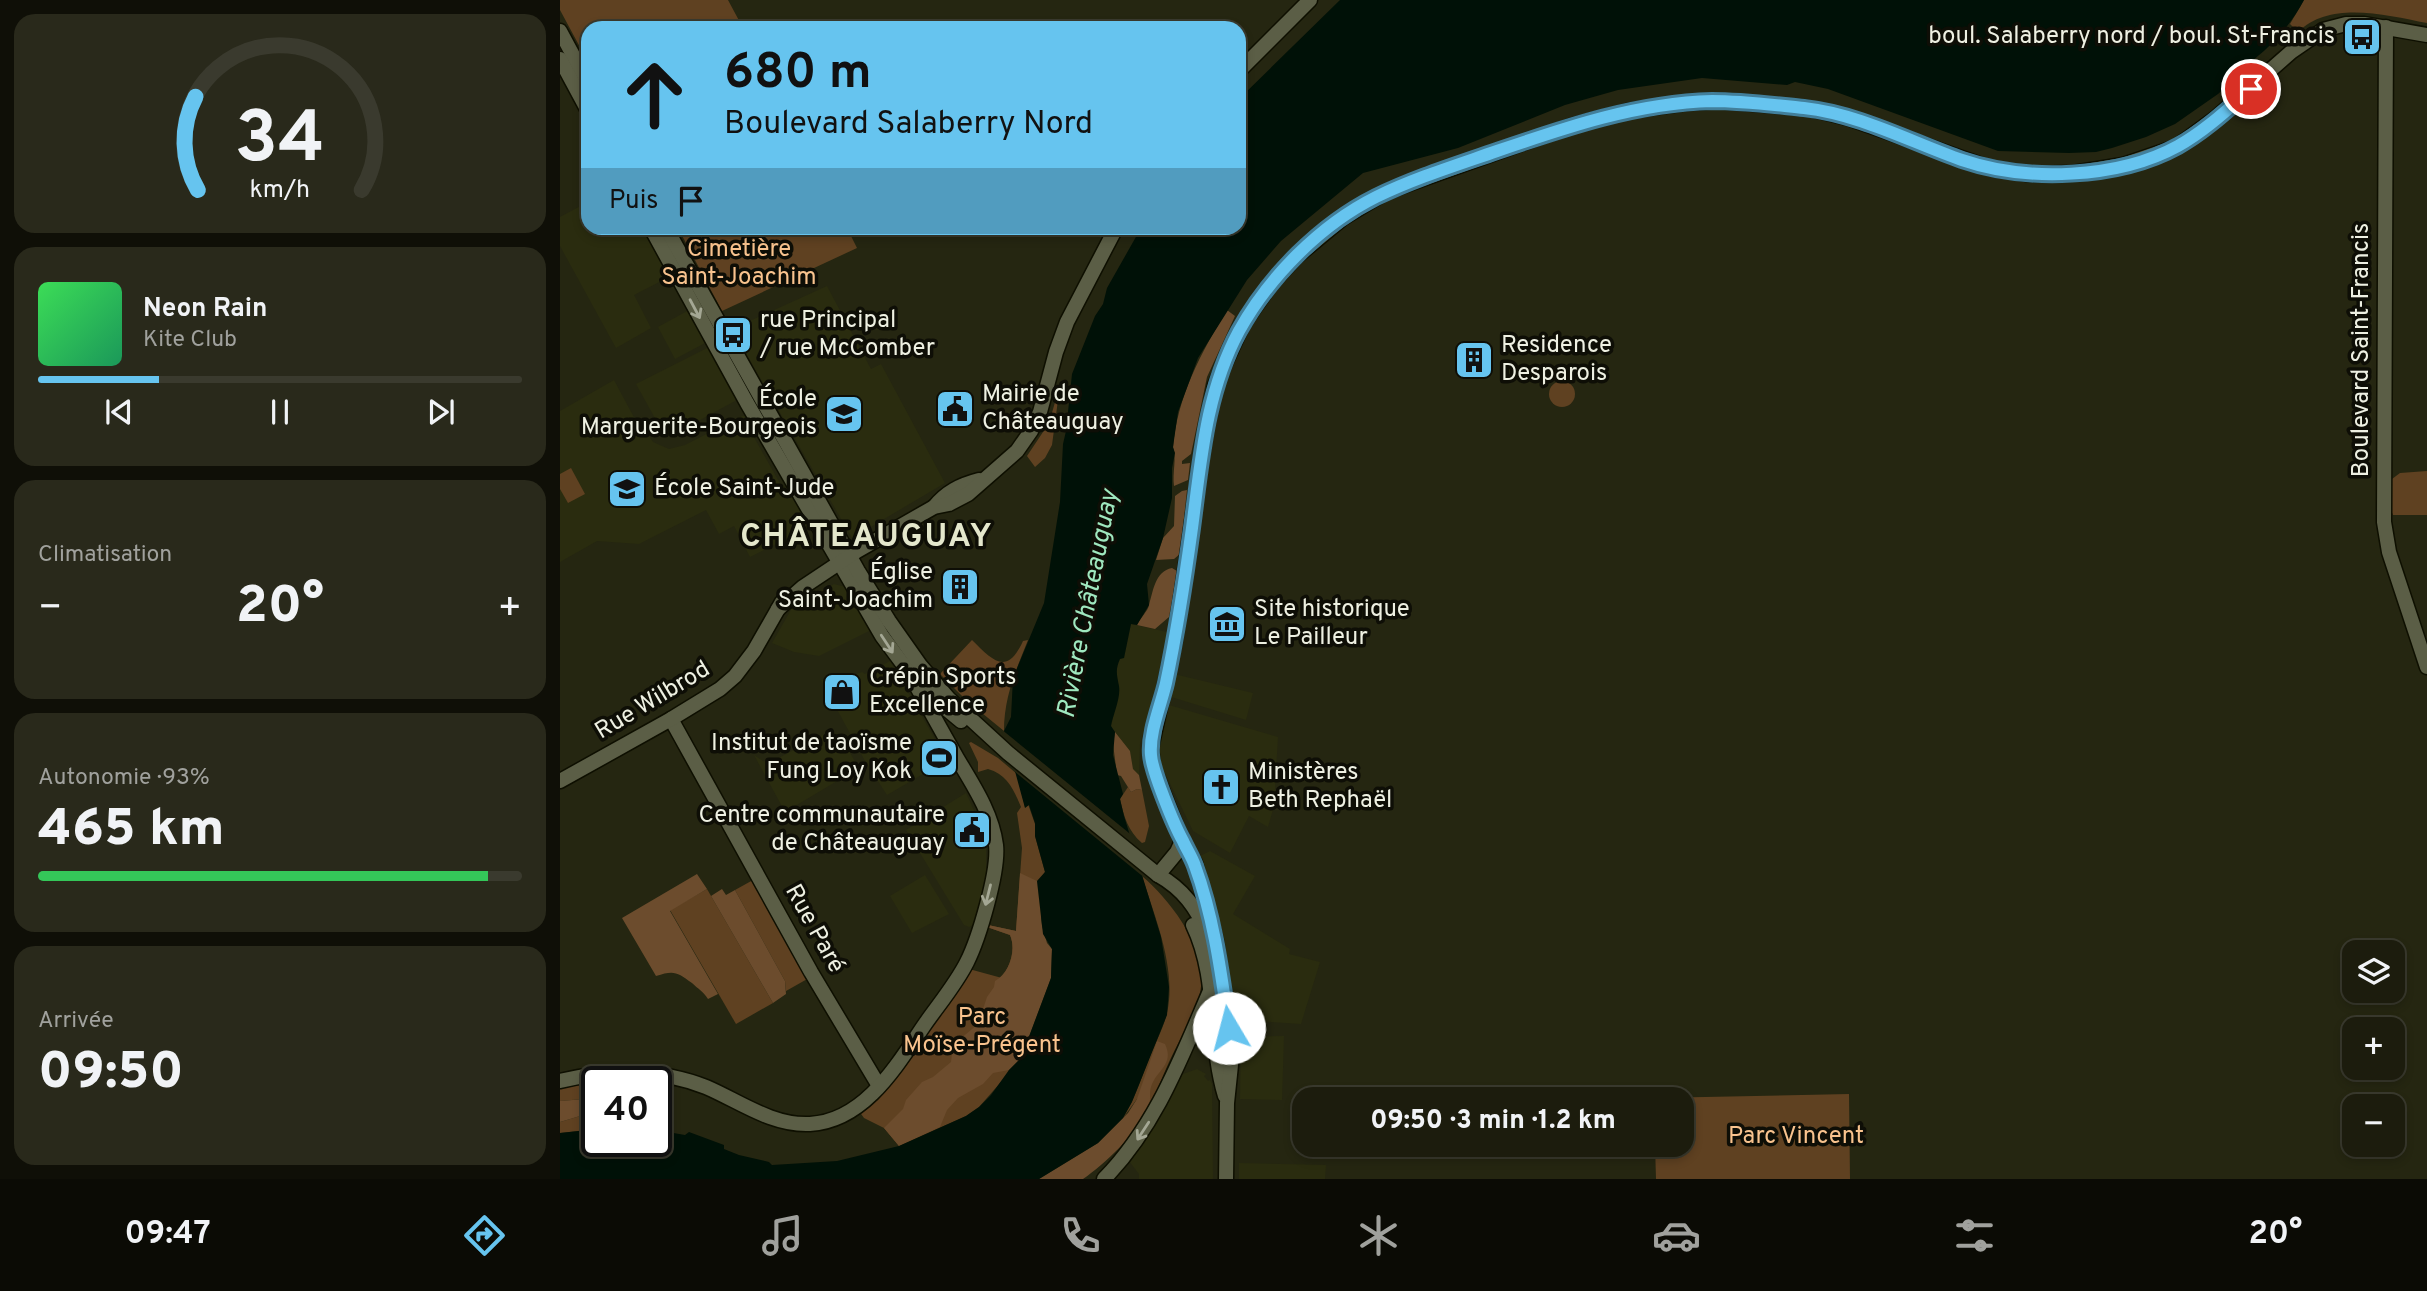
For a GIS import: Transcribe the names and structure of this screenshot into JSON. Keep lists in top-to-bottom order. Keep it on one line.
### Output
{"streets":{"street":["Boulevard Saint-Francis","Rue Wilbrod","Rue Paré"]},"crossings":[["Rue Wilbrod","Rue Paré"]],"districts":["CHÂTEAUGUAY"],"water":["Rivière Châteauguay"],"parks":["Cimetière Saint-Joachim","Parc Moïse-Prégent","Parc Vincent"],"places":{"bus stop":["boul. Salaberry nord / boul. St-Francis","rue Principal / rue McComber"],"building":["Residence Desparois","Église Saint-Joachim"],"public building":["Mairie de Châteauguay","Centre communautaire de Châteauguay"],"school or university":["École Marguerite-Bourgeois","École Saint-Jude"],"museum":["Site historique Le Pailleur"],"shop":["Crépin Sports Excellence"],"sports":["Institut de taoïsme Fung Loy Kok"],"church":["Ministères Beth Rephaël"]},"page":{"turn":["680 m","Boulevard Salaberry Nord"],"then":"Puis","song":["Neon Rain","Kite Club"],"tile":["Climatisation",["Autonomie · 93%","465 km"],["Arrivée","09:50"]],"heat":["−","20°","+"],"map_buttons":["+","−"],"limit":"40","trip":"09:50 · 3 min · 1.2 km","tabs":["09:47","20°"],"gauge":["34","km/h"]}}
